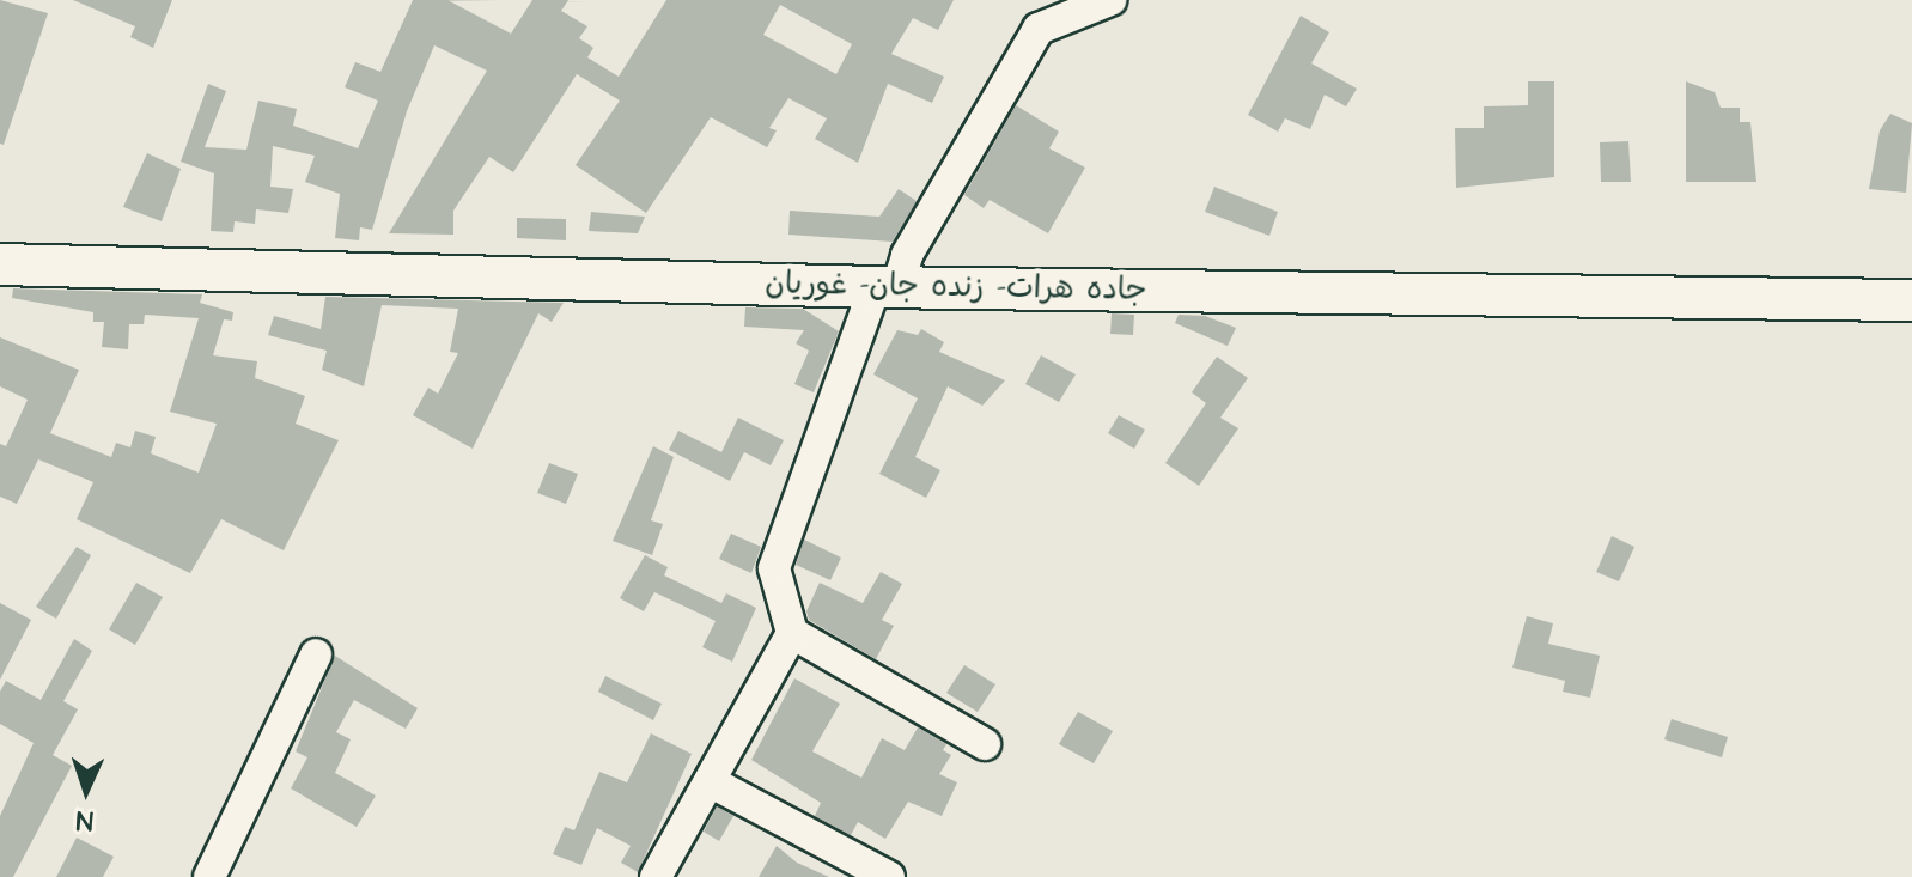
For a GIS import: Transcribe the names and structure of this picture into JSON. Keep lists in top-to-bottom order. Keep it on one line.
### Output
{"streets":{"main road":["جاده هرات- زنده جان- غوریان"]},"north":"bottom"}
